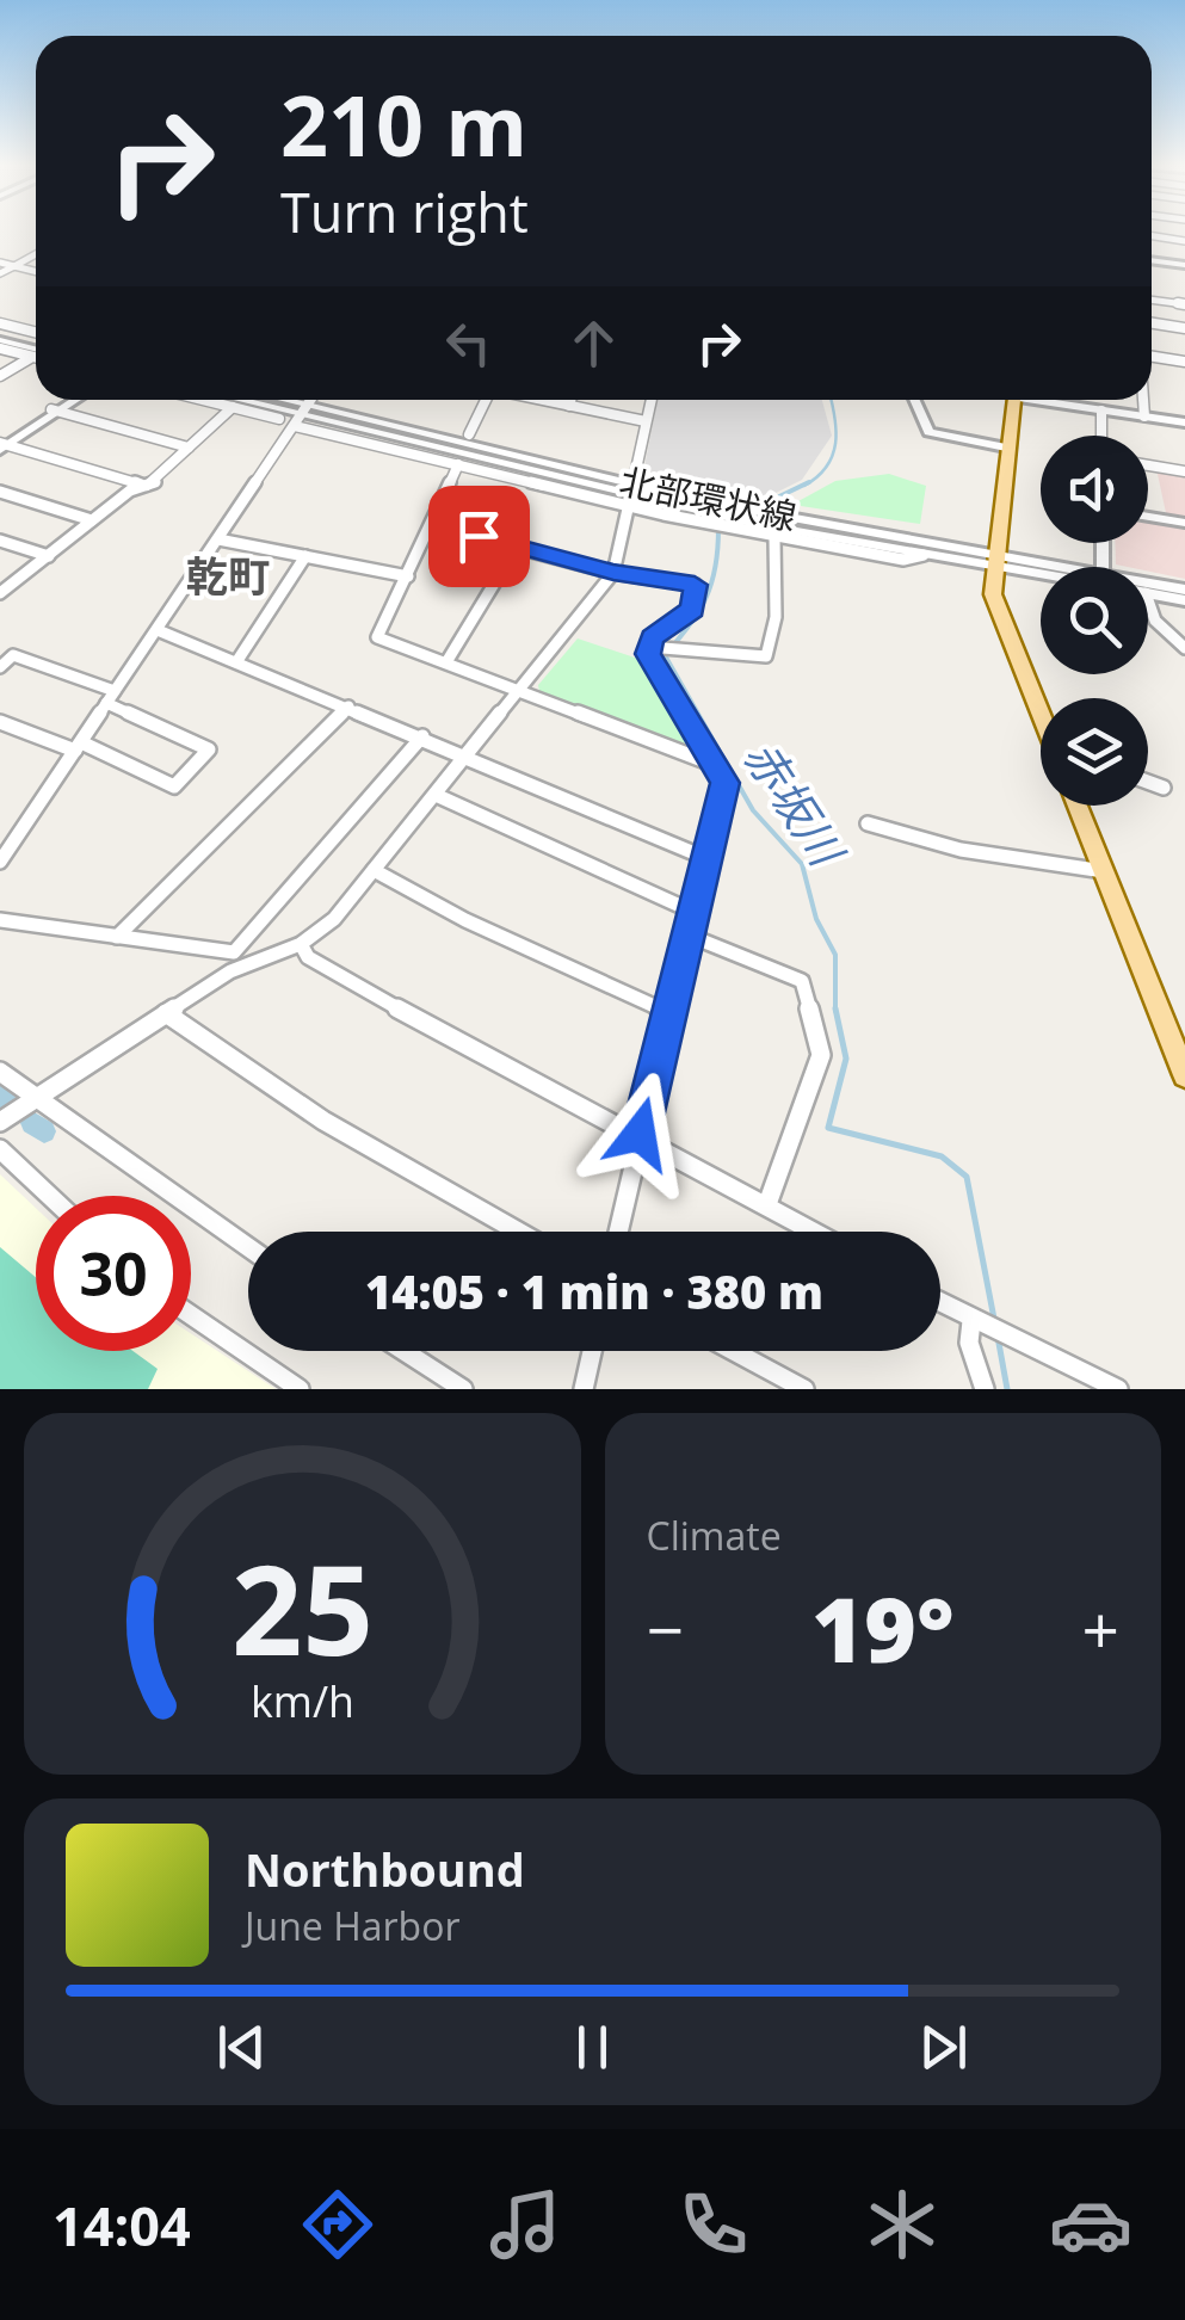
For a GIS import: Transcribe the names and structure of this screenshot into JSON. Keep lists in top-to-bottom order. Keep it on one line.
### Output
{"streets":{"street":["北部環状線"]},"districts":["乾町"],"water":["赤坂川"],"page":{"turn":["210 m","Turn right"],"limit":"30","trip":"14:05 · 1 min · 380 m","tile":"Climate","heat":["−","19°","+"],"song":["Northbound","June Harbor"],"tabs":"14:04","gauge":["25","km/h"]}}
